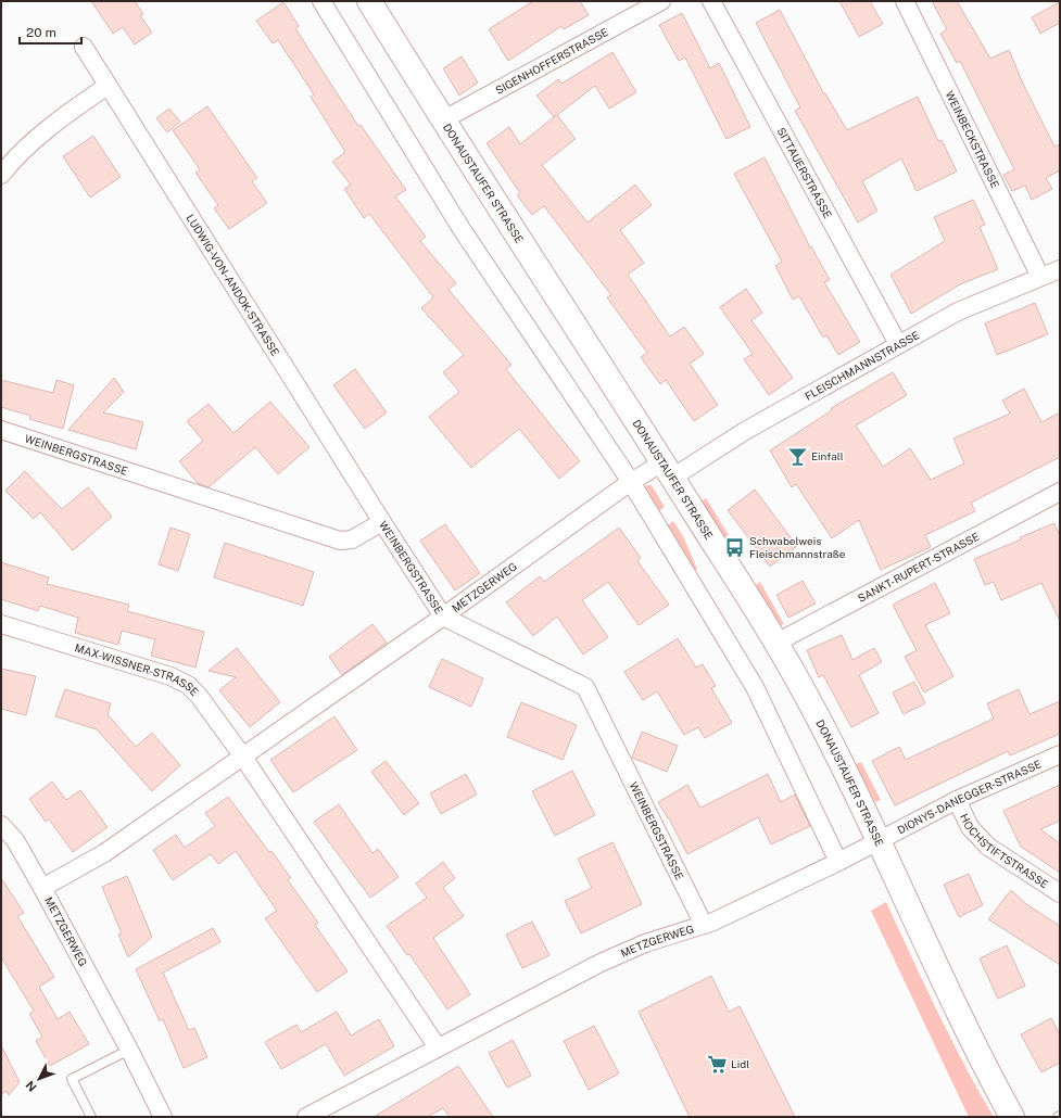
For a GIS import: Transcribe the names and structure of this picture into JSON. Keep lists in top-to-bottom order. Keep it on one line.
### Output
{"streets":{"main road":["DONAUSTAUFER STRASSE"],"street":["SIGENHOFFERSTRASSE","WEINBECKSTRASSE","SITTAUERSTRASSE","LUDWIG-VON-ANDOK-STRASSE","FLEISCHMANNSTRASSE","WEINBERGSTRASSE","SANKT-RUPERT-STRASSE","METZGERWEG","MAX-WISSNER-STRASSE","DIONYS-DANEGGER-STRASSE","HOCHSTIFTSTRASSE"]},"crossings":[["SIGENHOFFERSTRASSE","DONAUSTAUFER STRASSE"],["WEINBECKSTRASSE","FLEISCHMANNSTRASSE"],["SITTAUERSTRASSE","FLEISCHMANNSTRASSE"],["DONAUSTAUFER STRASSE","FLEISCHMANNSTRASSE"],["DONAUSTAUFER STRASSE","SANKT-RUPERT-STRASSE"],["DONAUSTAUFER STRASSE","METZGERWEG"],["DONAUSTAUFER STRASSE","DIONYS-DANEGGER-STRASSE"],["LUDWIG-VON-ANDOK-STRASSE","WEINBERGSTRASSE"],["FLEISCHMANNSTRASSE","METZGERWEG"],["WEINBERGSTRASSE","METZGERWEG"],["METZGERWEG","MAX-WISSNER-STRASSE"],["METZGERWEG","DIONYS-DANEGGER-STRASSE"],["DIONYS-DANEGGER-STRASSE","HOCHSTIFTSTRASSE"]],"places":{"bar":["Einfall"],"bus stop":["Schwabelweis Fleischmannstraße"],"supermarket":["Lidl"]},"scale_bar":"20 m","north":"bottom left"}
